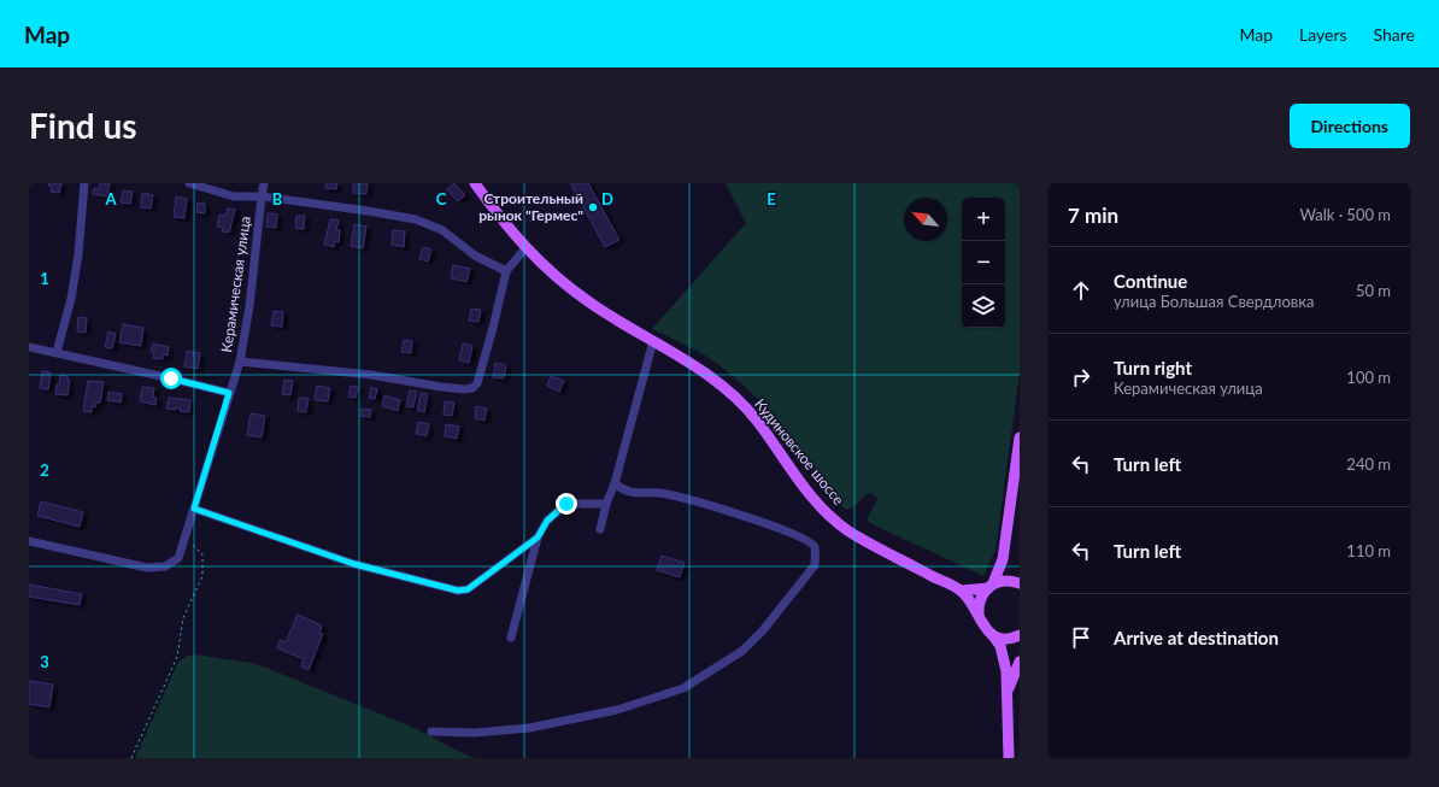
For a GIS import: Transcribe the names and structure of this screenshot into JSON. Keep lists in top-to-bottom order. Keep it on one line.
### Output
{"streets":{"main road":["Кудиновское шоссе"],"street":["Керамическая улица"]},"places":["Строительный рынок \"Гермес\""],"north":"top left","page":{"header":"Map","nav":["Map","Layers","Share"],"buttons":"Directions","title":"Find us","heading":["7 min","Walk · 500 m"],"map_buttons":["+","−"],"list":[["Continue","улица Большая Свердловка","50 m"],["Turn right","Керамическая улица","100 m"],["Turn left","240 m"],["Turn left","110 m"],"Arrive at destination"]},"grid":{"columns":["A","B","C","D","E"],"rows":["1","2","3"]}}
